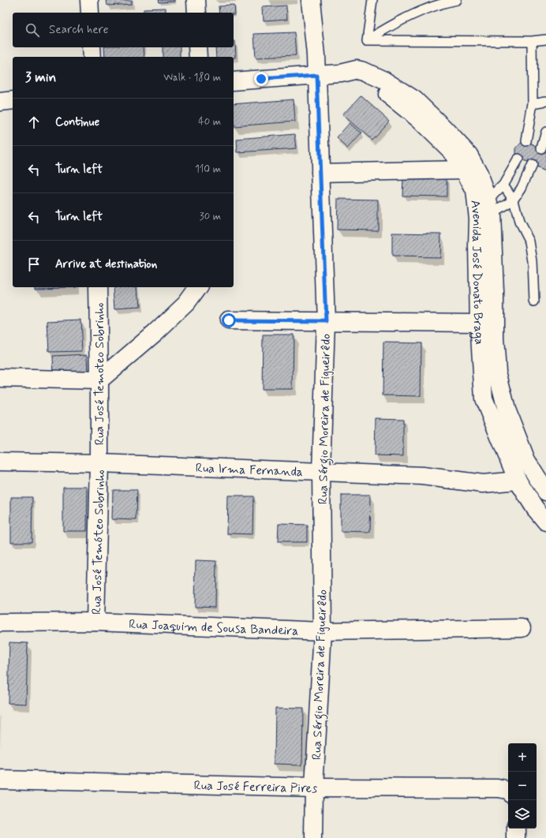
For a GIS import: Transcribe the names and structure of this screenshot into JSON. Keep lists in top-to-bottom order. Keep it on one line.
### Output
{"streets":{"street":["Avenida José Donato Braga","Rua José Temoteo Sobrinho","Rua Sérgio Moreira de Figueirêdo","Rua Irma Fernanda","Rua José Temóteo Sobrinho","Rua Joaquim de Sousa Bandeira","Rua José Ferreira Pires"]},"crossings":[["Avenida José Donato Braga","Rua Sérgio Moreira de Figueirêdo"],["Avenida José Donato Braga","Rua Irma Fernanda"],["Rua José Temoteo Sobrinho","Rua Irma Fernanda"],["Rua José Temoteo Sobrinho","Rua José Temóteo Sobrinho"],["Rua Sérgio Moreira de Figueirêdo","Rua Irma Fernanda"],["Rua Sérgio Moreira de Figueirêdo","Rua Joaquim de Sousa Bandeira"],["Rua Sérgio Moreira de Figueirêdo","Rua José Ferreira Pires"],["Rua Irma Fernanda","Rua José Temóteo Sobrinho"],["Rua José Temóteo Sobrinho","Rua Joaquim de Sousa Bandeira"]],"page":{"search":"Search here","heading":["3 min","Walk · 180 m"],"list":[["Continue","40 m"],["Turn left","110 m"],["Turn left","30 m"],"Arrive at destination"],"map_buttons":["+","−"]}}
